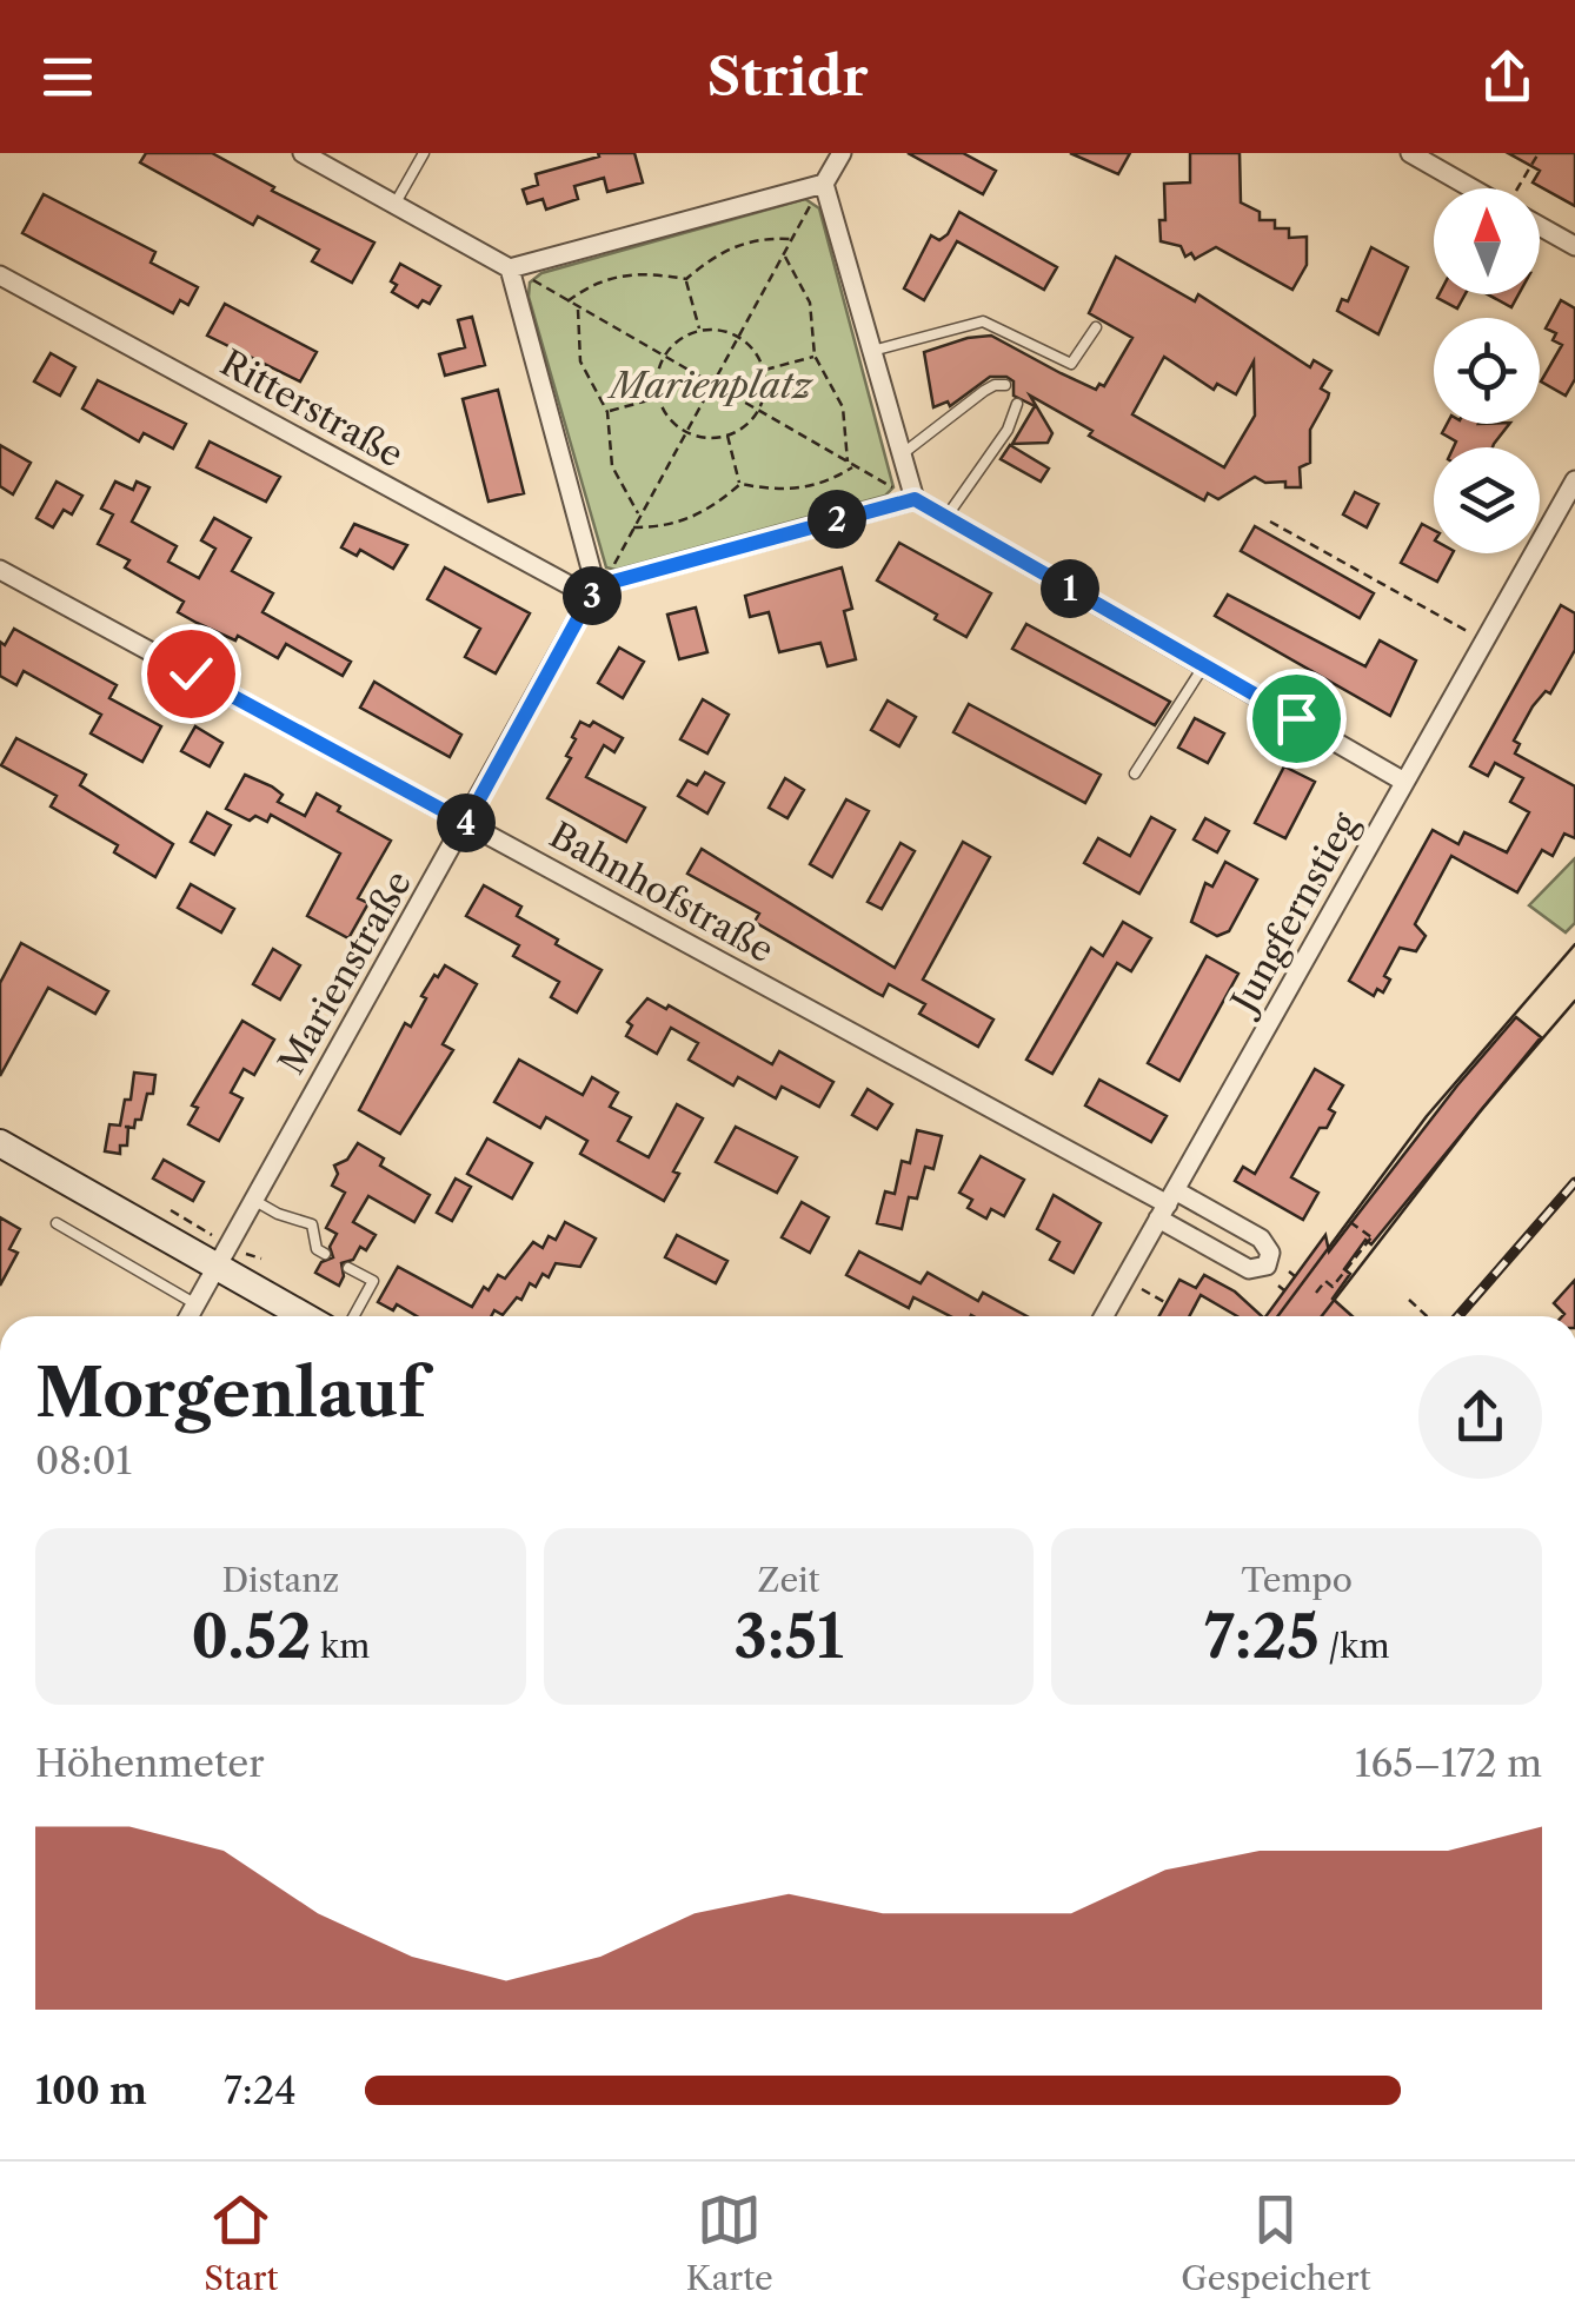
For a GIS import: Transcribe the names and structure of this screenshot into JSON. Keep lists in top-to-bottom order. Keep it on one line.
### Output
{"streets":{"street":["Ritterstraße","Bahnhofstraße","Jungfernstieg","Marienstraße"]},"crossings":[["Ritterstraße","Marienstraße"],["Bahnhofstraße","Jungfernstieg"],["Bahnhofstraße","Marienstraße"]],"parks":["Marienplatz"],"north":"top","page":{"header":"Stridr","pins":["2","1","3","4"],"heading":["Morgenlauf","08:01"],"stats":[["Distanz","0.52 km"],["Zeit","3:51"],["Tempo","7:25 /km"]],"chart":["Höhenmeter","165–172 m"],"list":[{"name":"100 m","note":"7:24"}],"tabs":["Start","Karte","Gespeichert"]}}
